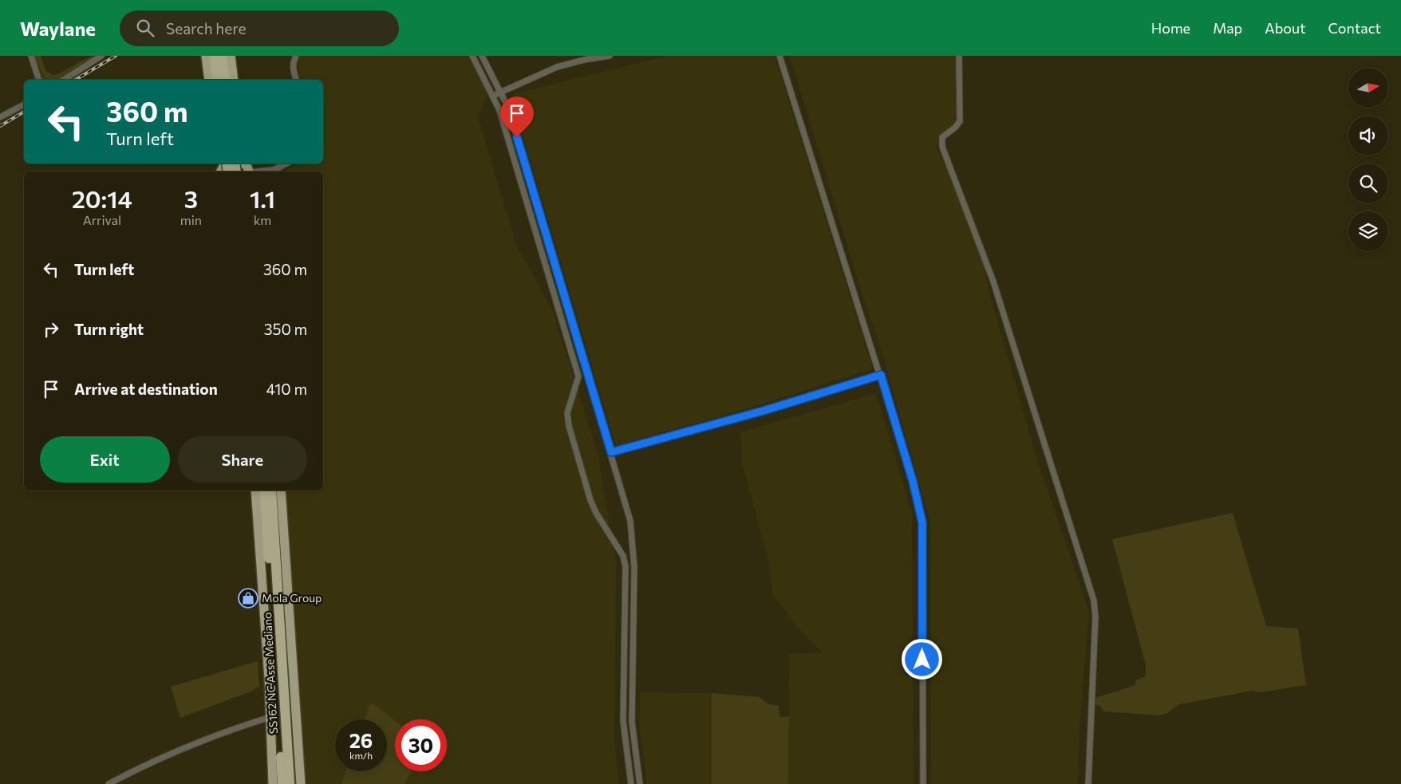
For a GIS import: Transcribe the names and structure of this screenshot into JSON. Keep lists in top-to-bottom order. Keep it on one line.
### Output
{"streets":{"highway":["SS162 NC Asse Mediano"]},"places":{"shop":["Mola Group"]},"north":"right","page":{"header":"Waylane","search":"Search here","nav":["Home","Map","About","Contact"],"turn":["360 m","Turn left"],"eta":["20:14","Arrival","3","min","1.1","km"],"list":[{"name":"Turn left","value":"360 m"},{"name":"Turn right","value":"350 m"},{"name":"Arrive at destination","value":"410 m"}],"buttons":["Exit","Share"],"speed":"26 km/h","limit":"30"}}
